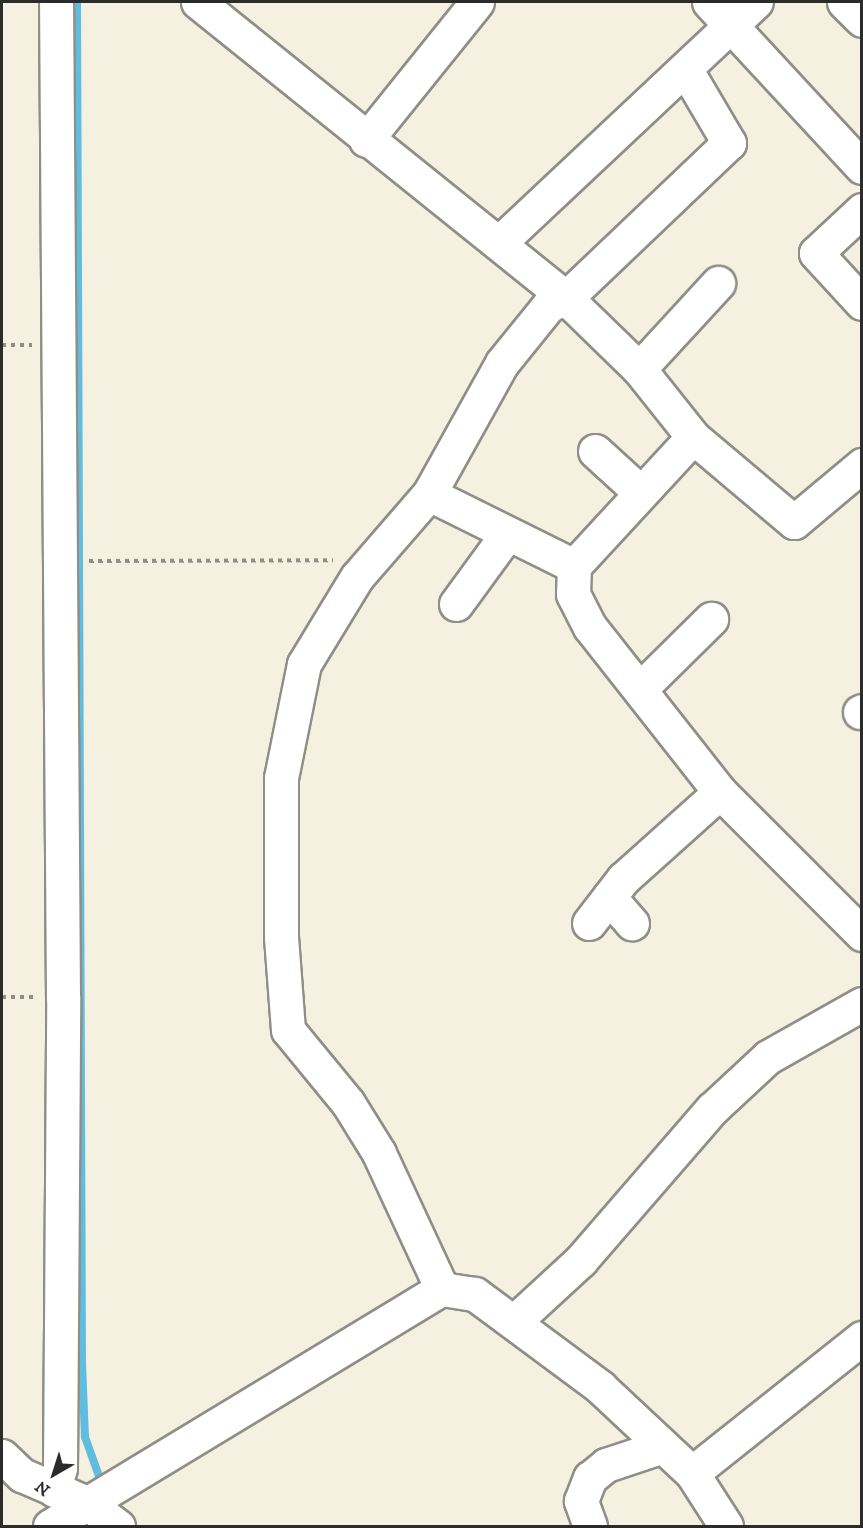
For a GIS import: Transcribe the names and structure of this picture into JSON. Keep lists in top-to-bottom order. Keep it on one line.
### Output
{"north":"bottom left"}
